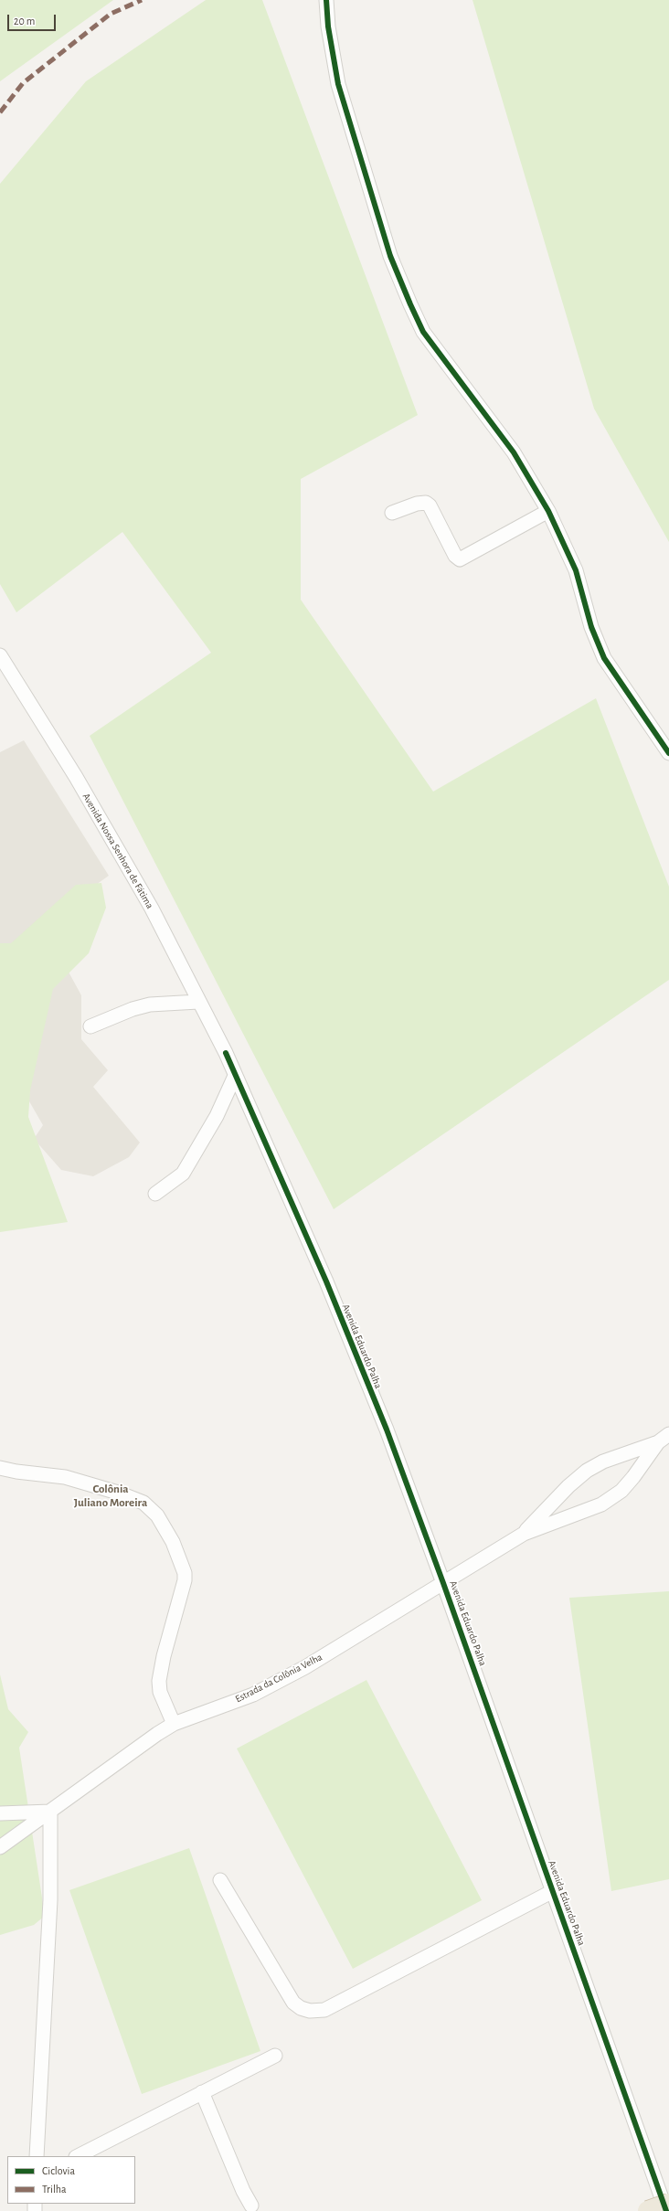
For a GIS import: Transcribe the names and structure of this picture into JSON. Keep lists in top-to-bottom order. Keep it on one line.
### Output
{"streets":{"street":["Avenida Nossa Senhora de Fátima","Avenida Eduardo Palha","Estrada da Colônia Velha"]},"crossings":[["Avenida Nossa Senhora de Fátima","Avenida Eduardo Palha"],["Avenida Eduardo Palha","Estrada da Colônia Velha"]],"districts":["Colônia Juliano Moreira"],"legend":["Ciclovia","Trilha"],"scale_bar":"20 m"}
